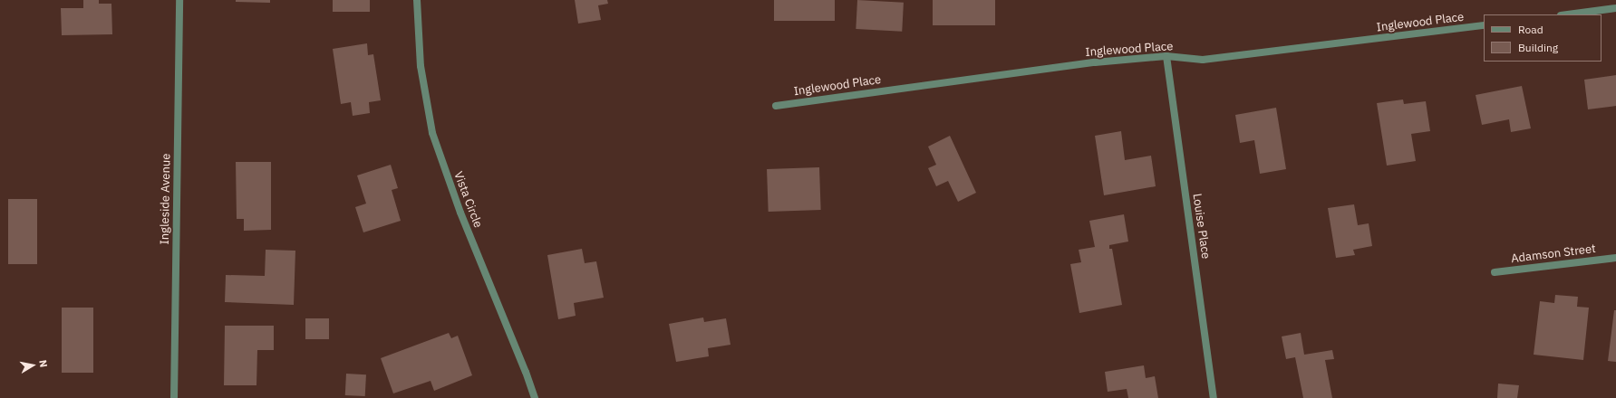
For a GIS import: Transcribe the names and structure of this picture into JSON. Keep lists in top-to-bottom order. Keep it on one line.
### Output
{"streets":{"street":["Inglewood Place","Ingleside Avenue","Vista Circle","Louise Place","Adamson Street"]},"crossings":[["Inglewood Place","Louise Place"]],"legend":["Road","Building"],"north":"right"}
